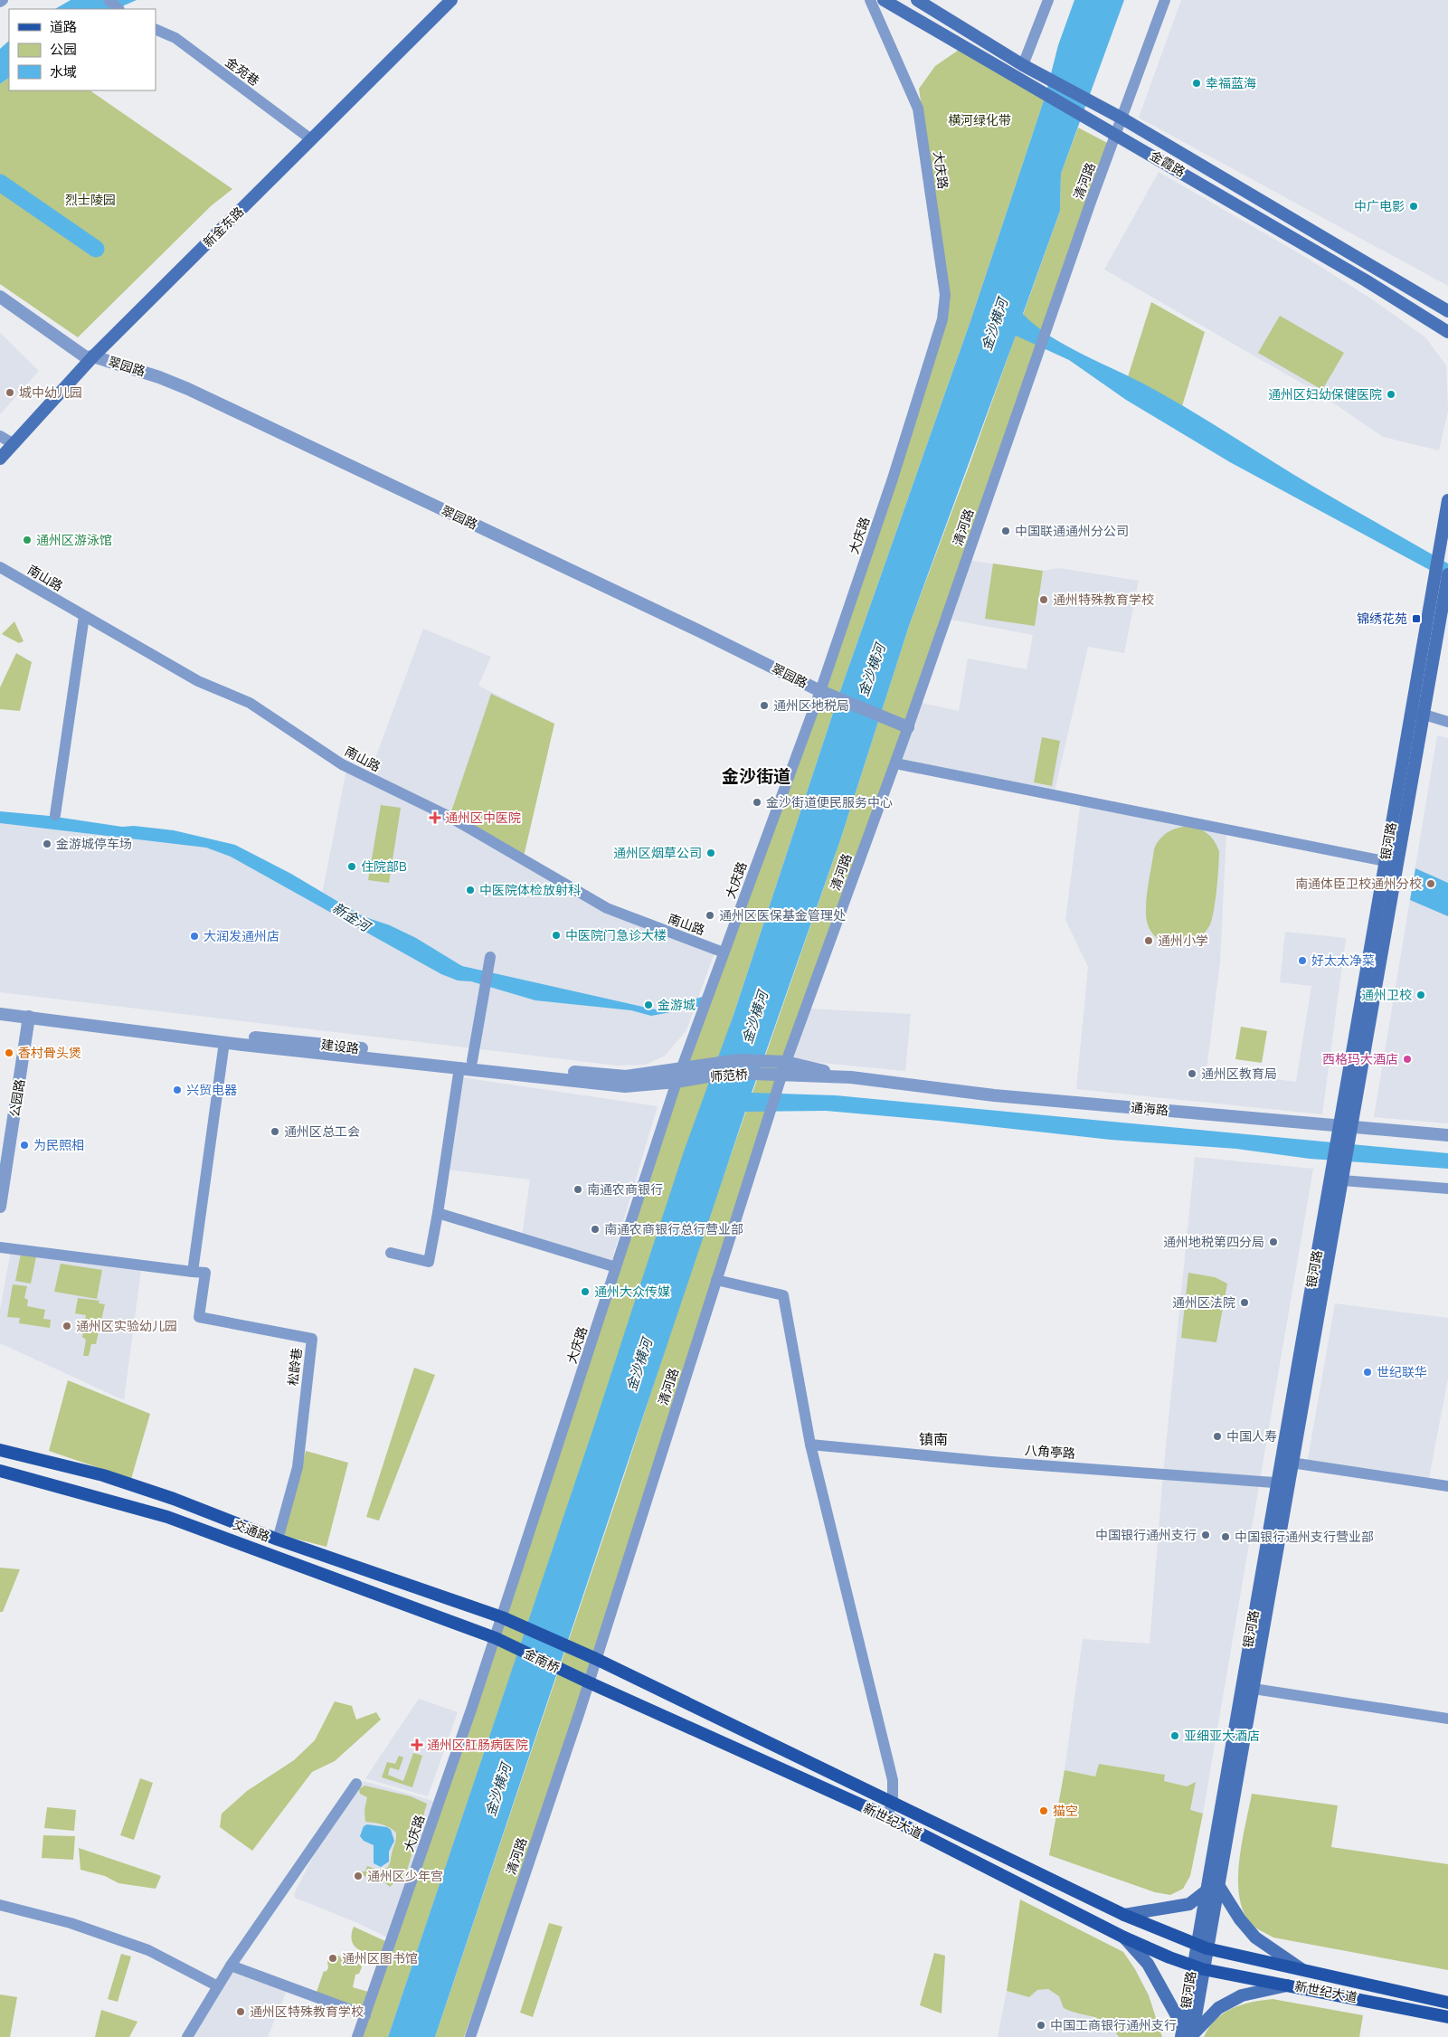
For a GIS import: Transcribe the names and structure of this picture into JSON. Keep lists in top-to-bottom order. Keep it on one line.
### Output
{"streets":{"main road":["金霞路","新金东路","银河路","交通路","金南桥","新世纪大道"],"street":["金苑巷","大庆路","清河路","翠园路","南山路","建设路","师范桥","公园路","通海路","松龄巷","八角亭路"]},"crossings":[["金苑巷","新金东路"],["金霞路","清河路"],["大庆路","翠园路"],["大庆路","南山路"],["大庆路","建设路"],["大庆路","师范桥"],["大庆路","交通路"],["大庆路","金南桥"],["清河路","翠园路"],["清河路","师范桥"],["清河路","通海路"],["清河路","金南桥"],["清河路","新世纪大道"],["新金东路","翠园路"],["银河路","通海路"],["银河路","八角亭路"],["银河路","新世纪大道"],["建设路","师范桥"],["建设路","公园路"],["师范桥","通海路"],["松龄巷","交通路"],["交通路","金南桥"],["金南桥","新世纪大道"]],"districts":["金沙街道","镇南"],"water":["金沙横河","新金河"],"parks":["横河绿化带","烈士陵园"],"places":{"other":["幸福蓝海","中广电影","城中幼儿园","通州区妇幼保健医院","中国联通通州分公司","通州区游泳馆","通州特殊教育学校","通州区地税局","金沙街道便民服务中心","金游城停车场","通州区烟草公司","住院部B","南通体臣卫校通州分校","中医院体检放射科","通州区医保基金管理处","中医院门急诊大楼","大润发通州店","通州小学","好太太净菜","通州卫校","金游城","香村骨头煲","西格玛大酒店","通州区教育局","兴贸电器","通州区总工会","为民照相","南通农商银行","南通农商银行总行营业部","通州地税第四分局","通州大众传媒","通州区法院","通州区实验幼儿园","世纪联华","中国人寿","中国银行通州支行","中国银行通州支行营业部","亚细亚大酒店","猫空","通州区少年宫","通州区图书馆","通州区特殊教育学校","中国工商银行通州支行"],"transit":["锦绣花苑"],"health":["通州区中医院","通州区肛肠病医院"]},"legend":["道路","公园","水域"]}
